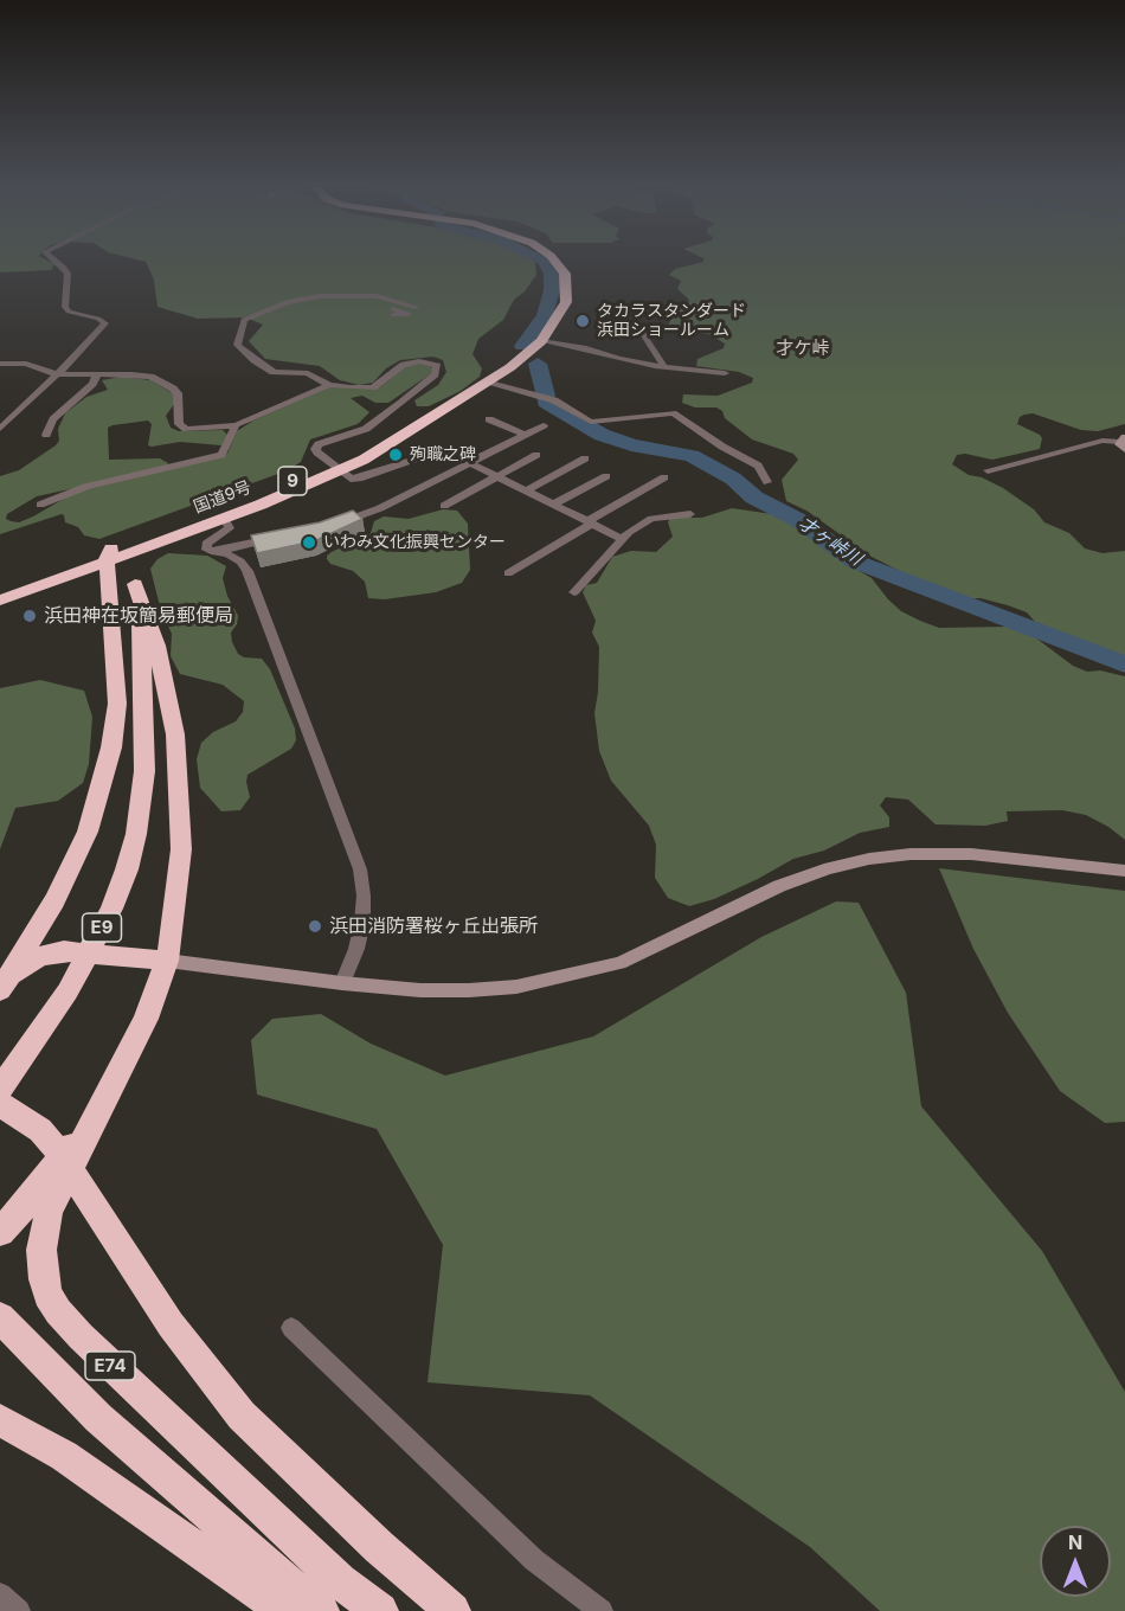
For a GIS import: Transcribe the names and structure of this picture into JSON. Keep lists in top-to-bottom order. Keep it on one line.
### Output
{"streets":{"highway":["9","国道9号","E9","E74"]},"crossings":[["国道9号","E9"]],"districts":["才ケ峠"],"water":["才ヶ峠川"],"places":["タカラスタンダード 浜田ショールーム","殉職之碑","いわみ文化振興センター","浜田神在坂簡易郵便局","浜田消防署桜ヶ丘出張所"],"north":"top"}
